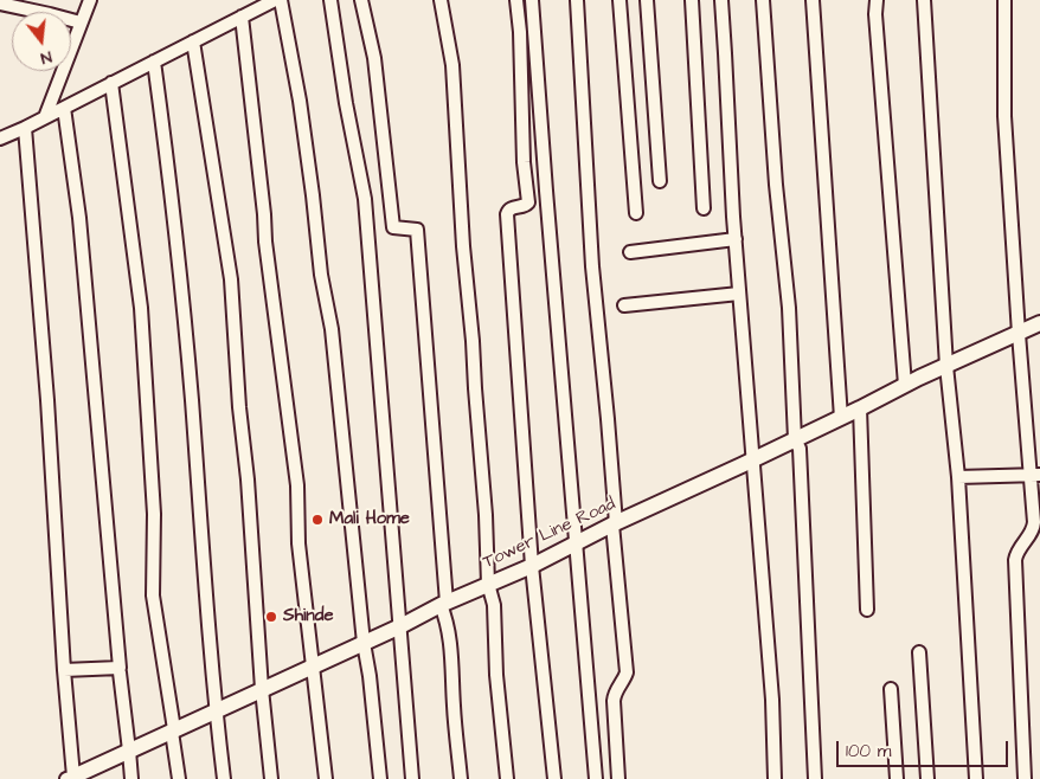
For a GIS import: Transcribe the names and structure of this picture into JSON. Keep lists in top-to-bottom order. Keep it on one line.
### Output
{"streets":{"street":["Tower Line Road"]},"places":["Mali Home","Shinde"],"scale_bar":"100 m","north":"bottom"}
